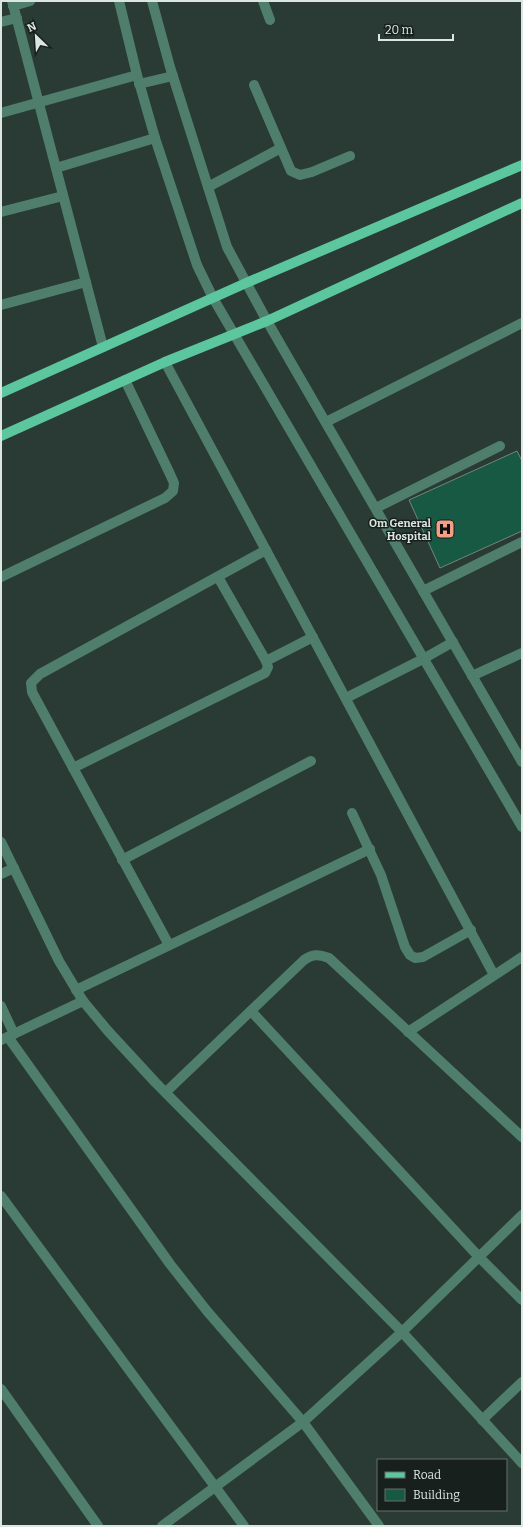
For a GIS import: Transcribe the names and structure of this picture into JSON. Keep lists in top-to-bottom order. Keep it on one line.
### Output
{"places":{"hospital":["Om General Hospital"]},"legend":["Road","Building"],"scale_bar":"20 m","north":"top left"}
